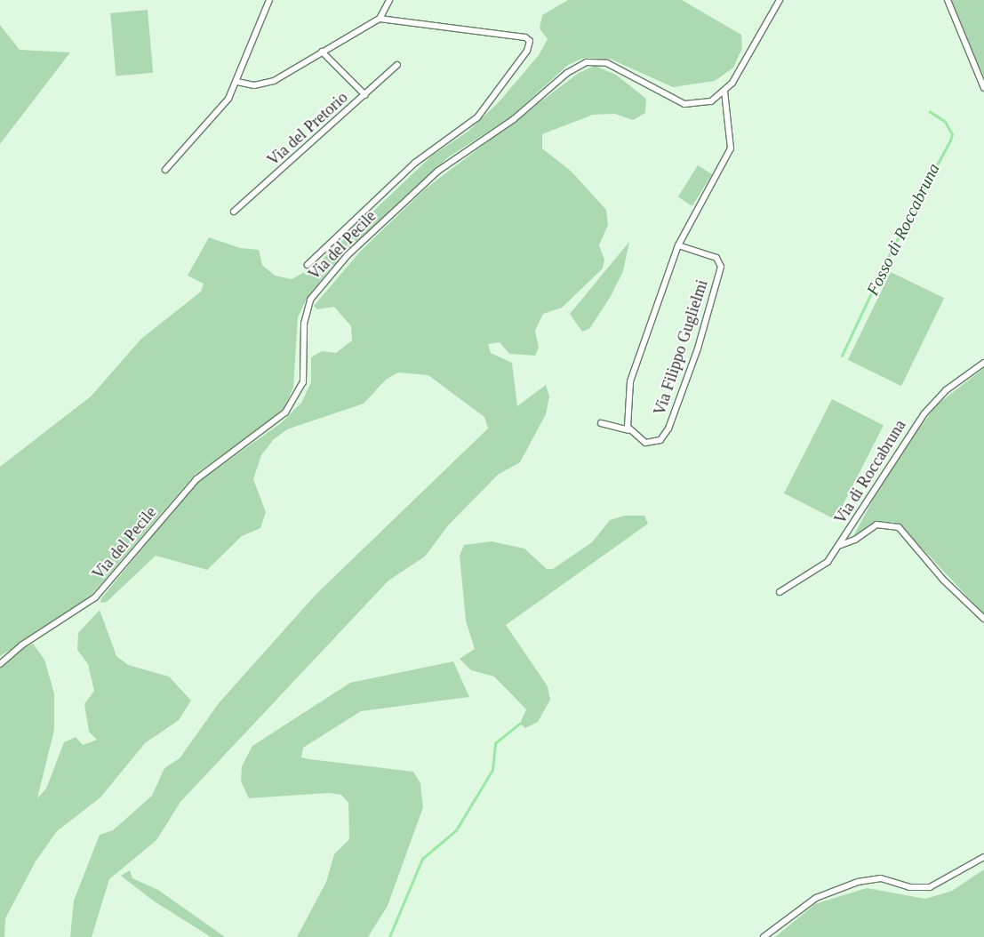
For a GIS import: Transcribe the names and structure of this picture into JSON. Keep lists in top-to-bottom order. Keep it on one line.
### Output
{"streets":{"street":["Via del Pretorio","Via del Pecile","Via Filippo Guglielmi","Via di Roccabruna"]},"water":["Fosso di Roccabruna"]}
